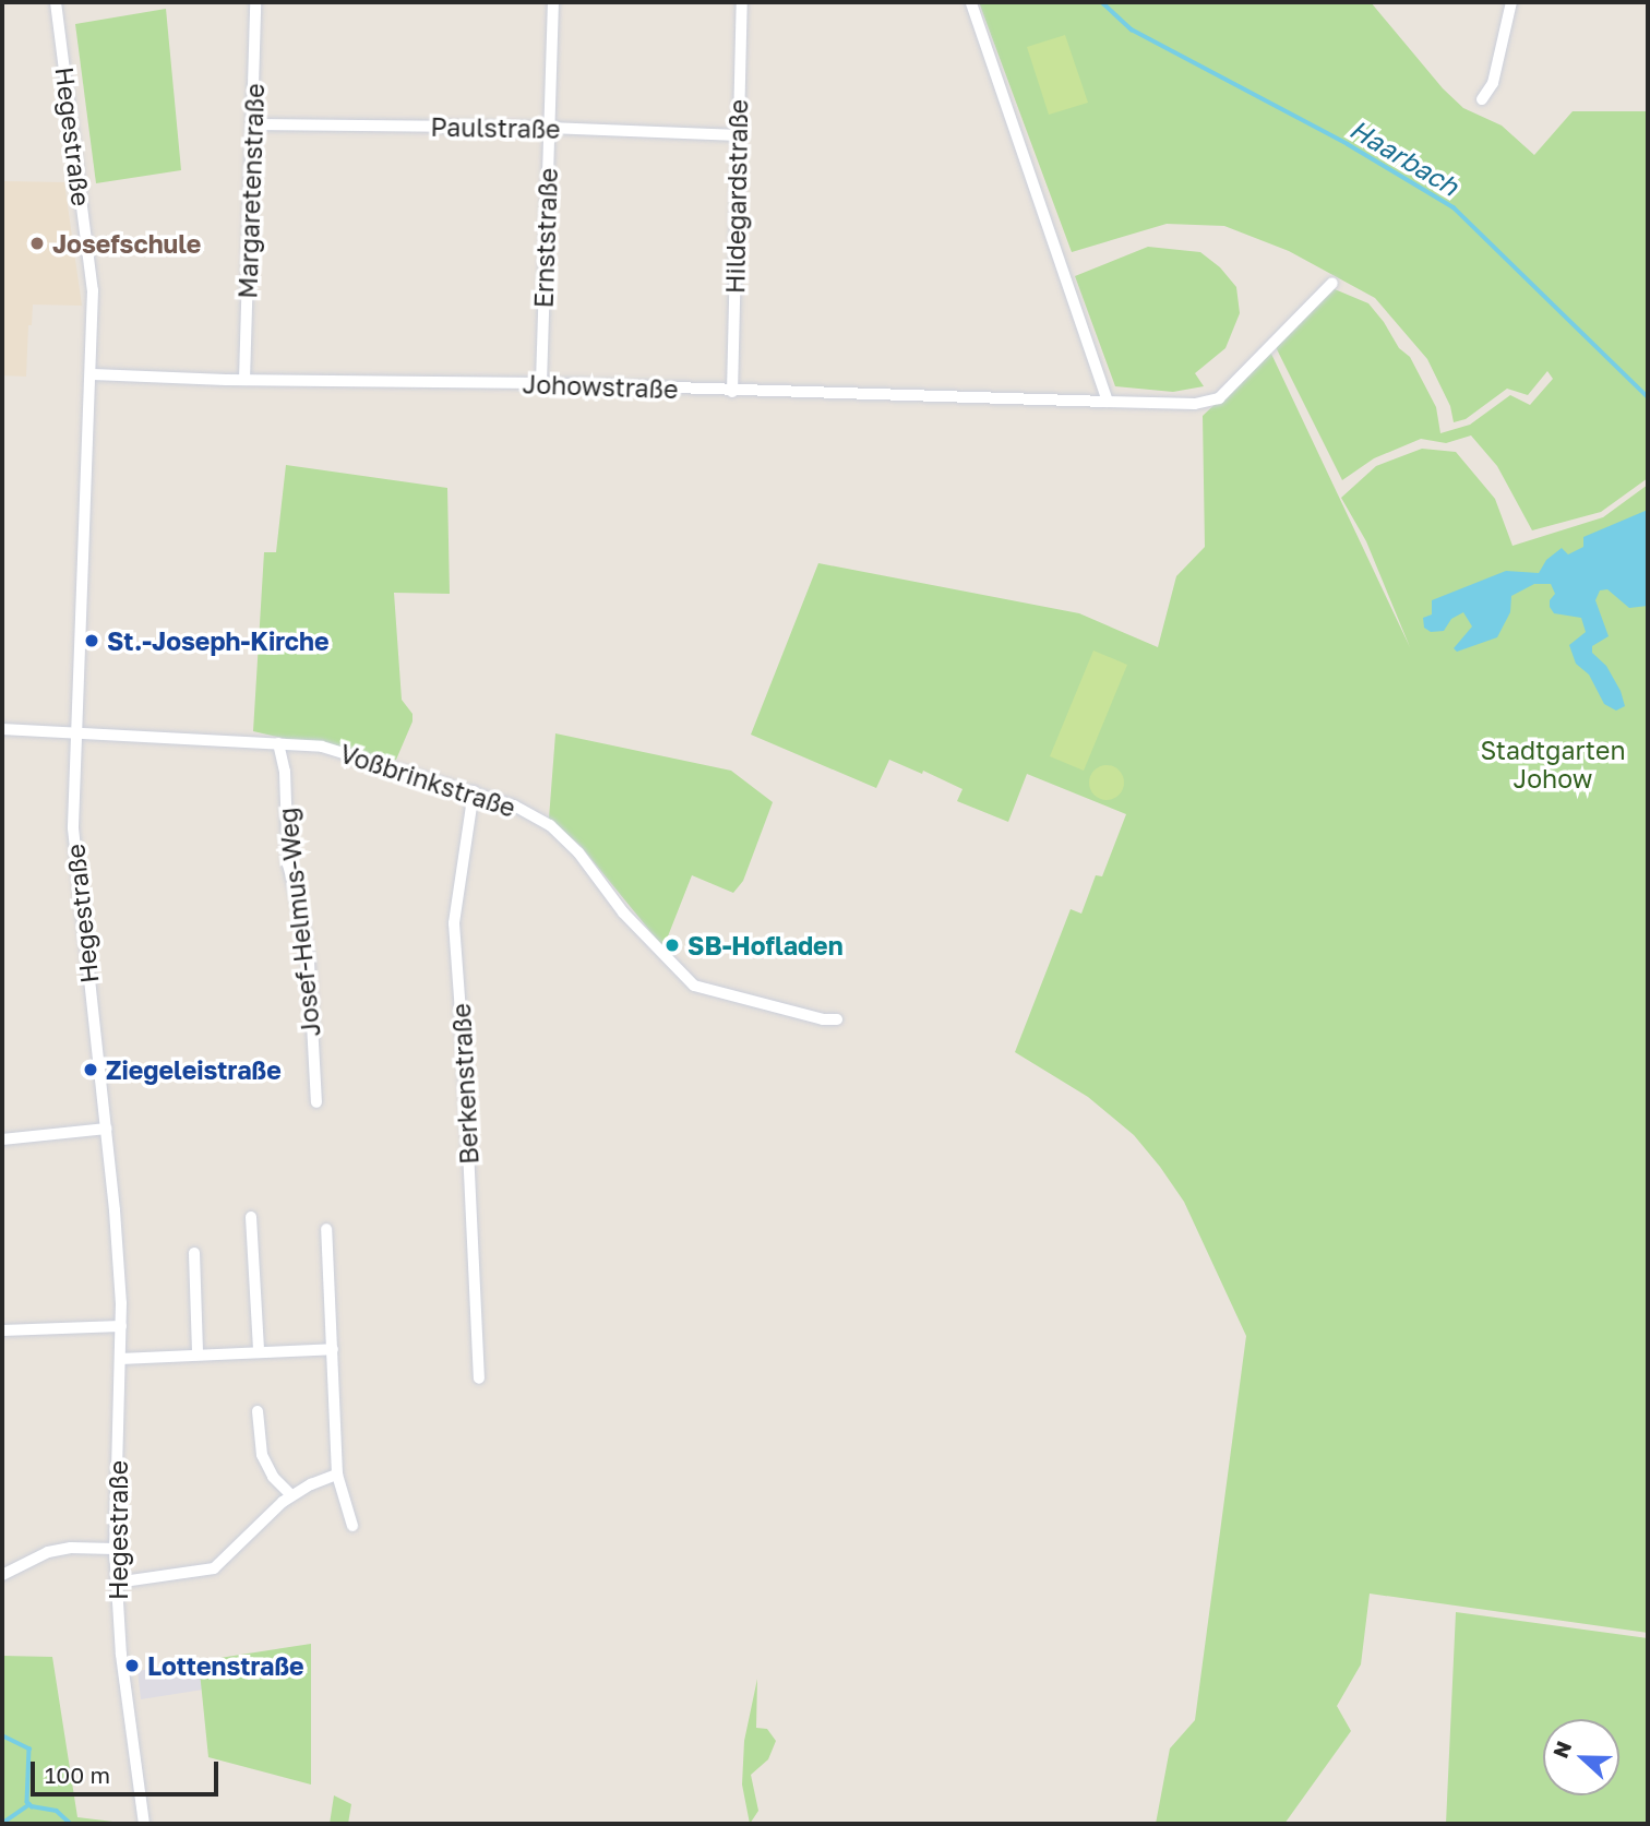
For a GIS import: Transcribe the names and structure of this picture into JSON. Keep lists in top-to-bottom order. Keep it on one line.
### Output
{"streets":{"street":["Paulstraße","Hegestraße","Margaretenstraße","Hildegardstraße","Ernststraße","Johowstraße","Voßbrinkstraße","Josef-Helmus-Weg","Berkenstraße"]},"crossings":[["Paulstraße","Margaretenstraße"],["Paulstraße","Hildegardstraße"],["Paulstraße","Ernststraße"],["Hegestraße","Johowstraße"],["Hegestraße","Voßbrinkstraße"],["Margaretenstraße","Johowstraße"],["Hildegardstraße","Johowstraße"],["Ernststraße","Johowstraße"],["Voßbrinkstraße","Josef-Helmus-Weg"],["Voßbrinkstraße","Berkenstraße"]],"water":["Haarbach"],"parks":["Stadtgarten Johow"],"places":["Josefschule","St.-Joseph-Kirche","SB-Hofladen","Ziegeleistraße","Lottenstraße"],"scale_bar":"100 m","north":"left"}
